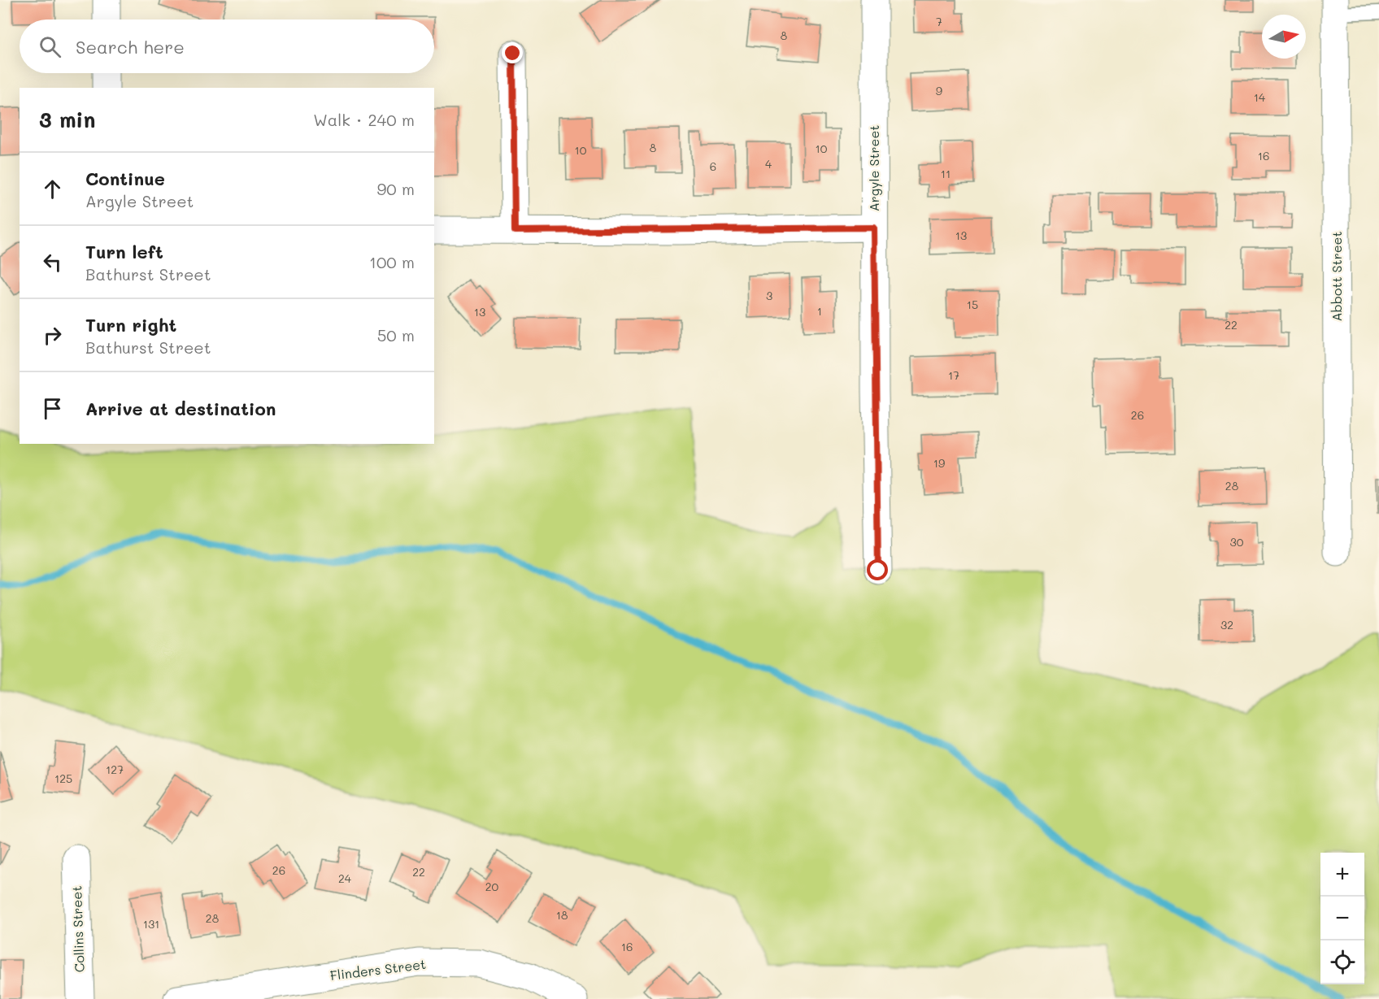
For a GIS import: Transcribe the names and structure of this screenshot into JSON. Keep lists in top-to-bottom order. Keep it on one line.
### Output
{"streets":{"street":["Argyle Street","Abbott Street","Collins Street","Flinders Street"]},"house_numbers":["7","8","9","14","8","10","10","16","4","6","11","13","3","15","1","13","22","17","26","19","28","30","32","127","125","26","22","24","20","18","28","131","16"],"north":"right","page":{"search":"Search here","heading":["3 min","Walk · 240 m"],"list":[["Continue","Argyle Street","90 m"],["Turn left","Bathurst Street","100 m"],["Turn right","Bathurst Street","50 m"],"Arrive at destination"],"map_buttons":["+","−"]}}
